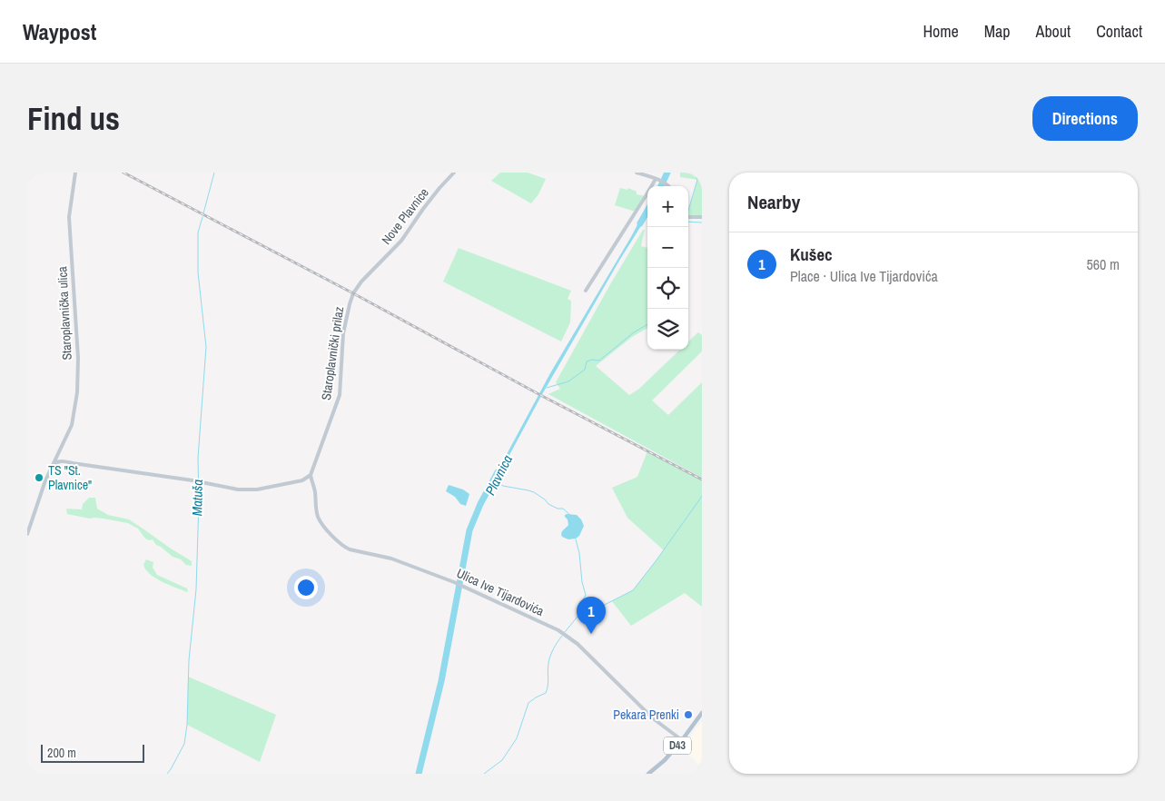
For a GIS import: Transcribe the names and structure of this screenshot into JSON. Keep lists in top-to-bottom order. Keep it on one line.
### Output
{"streets":{"main road":["D43"],"street":["Nove Plavnice","Staroplavnička ulica","Staroplavnički prilaz","Ulica Ive Tijardovića"]},"crossings":[["Nove Plavnice","Staroplavnički prilaz"],["Staroplavnički prilaz","Ulica Ive Tijardovića"],["Ulica Ive Tijardovića","D43"]],"water":["Plavnica","Matuša"],"places":["TS \"St. Plavnice\"","Pekara Prenki"],"scale_bar":"200 m","page":{"header":"Waypost","nav":["Home","Map","About","Contact"],"buttons":"Directions","title":"Find us","heading":"Nearby","map_buttons":["+","−"],"list":[{"mark":"1","name":"Kušec","note":"Place · Ulica Ive Tijardovića","value":"560 m"}],"pins":"1","scale":"200 m"}}
